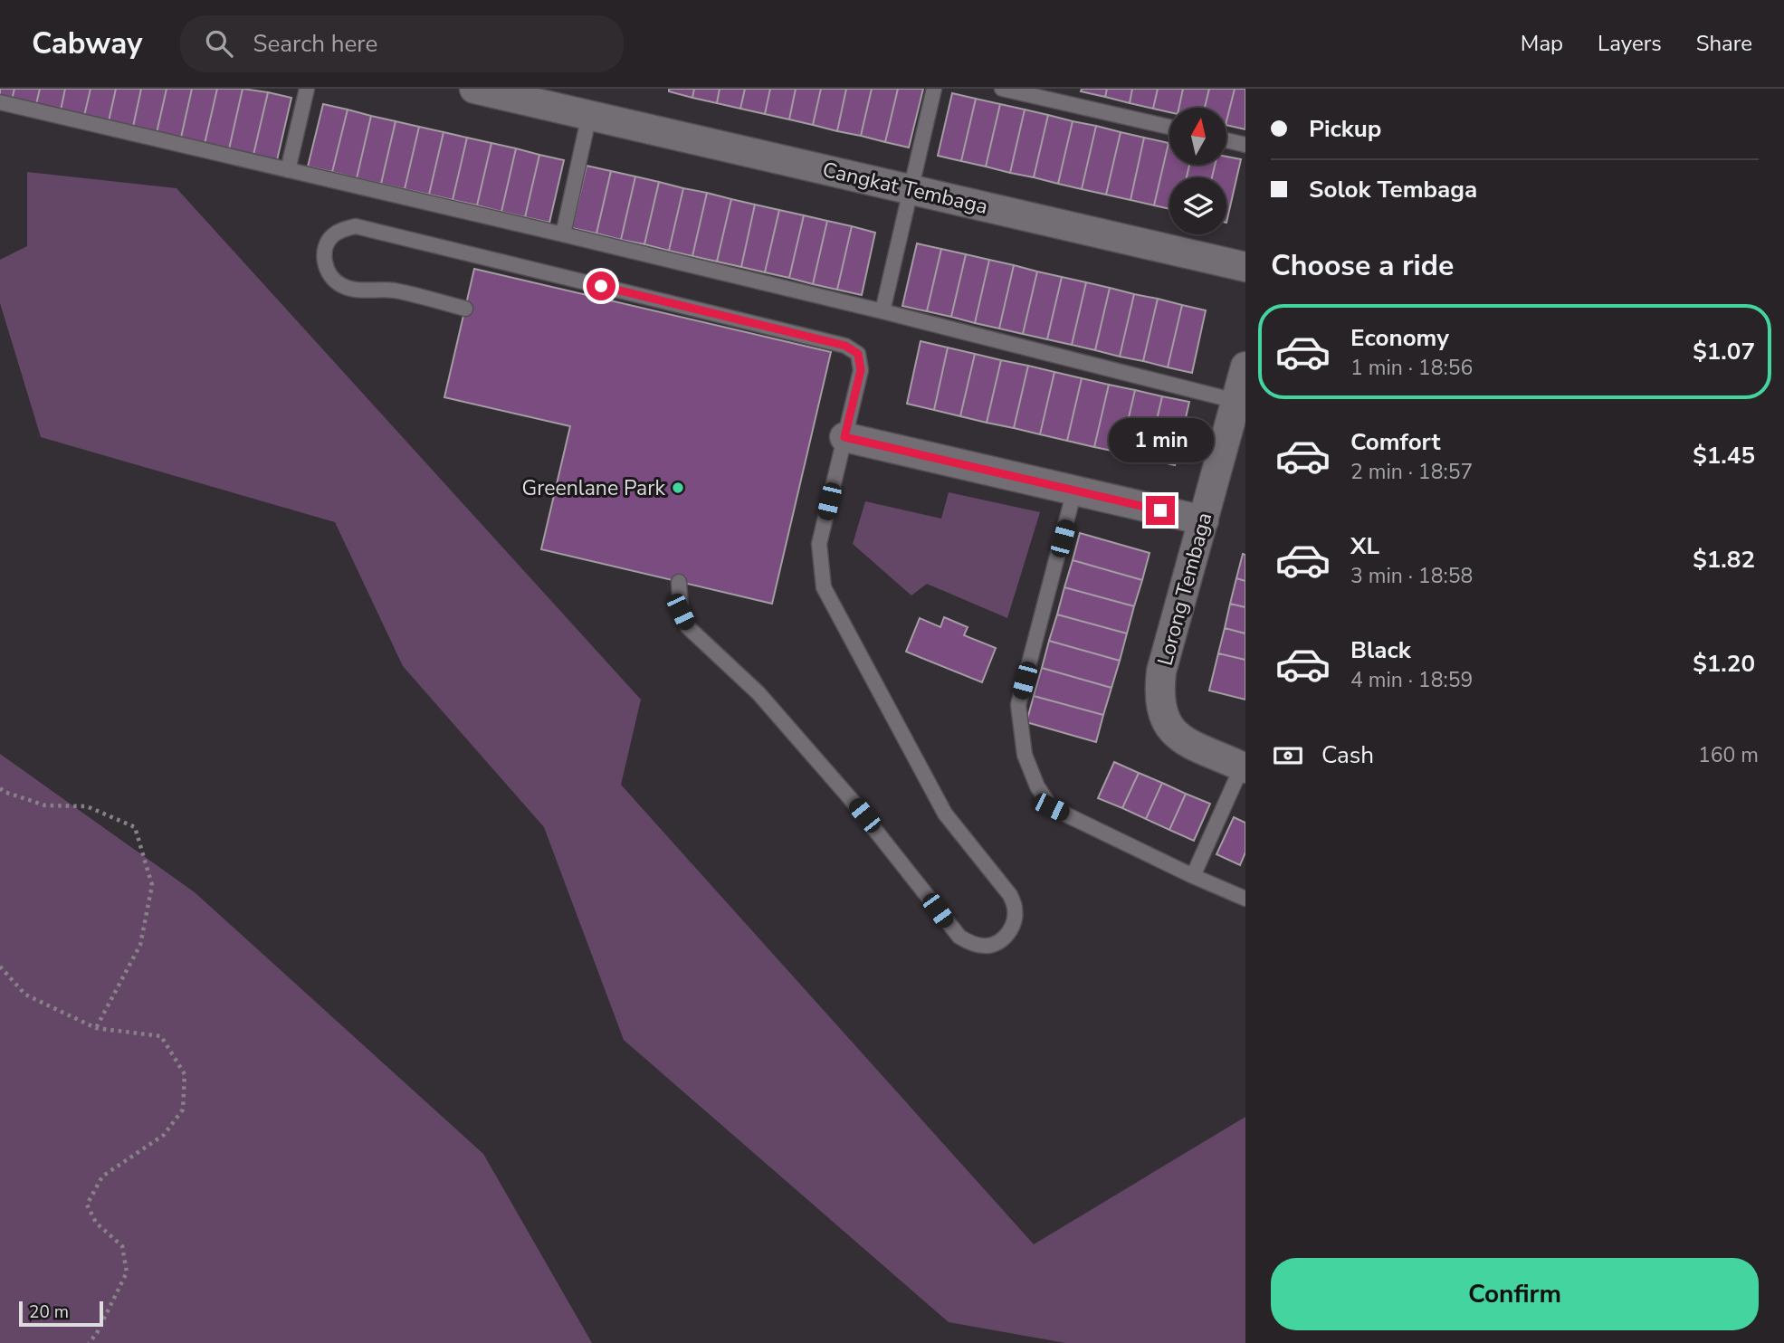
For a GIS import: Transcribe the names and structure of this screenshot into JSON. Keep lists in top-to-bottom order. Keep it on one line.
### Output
{"streets":{"street":["Cangkat Tembaga","Lorong Tembaga"]},"places":["Greenlane Park"],"scale_bar":"20 m","north":"top","page":{"header":"Cabway","search":"Search here","nav":["Map","Layers","Share"],"banner":["Pickup","Solok Tembaga"],"heading":"Choose a ride","list":[{"name":"Economy","note":"1 min · 18:56","value":"$1.07"},{"name":"Comfort","note":"2 min · 18:57","value":"$1.45"},{"name":"XL","note":"3 min · 18:58","value":"$1.82"},{"name":"Black","note":"4 min · 18:59","value":"$1.20"}],"bubble":"1 min","pay":["Cash","160 m"],"buttons":"Confirm","scale":"20 m"}}
